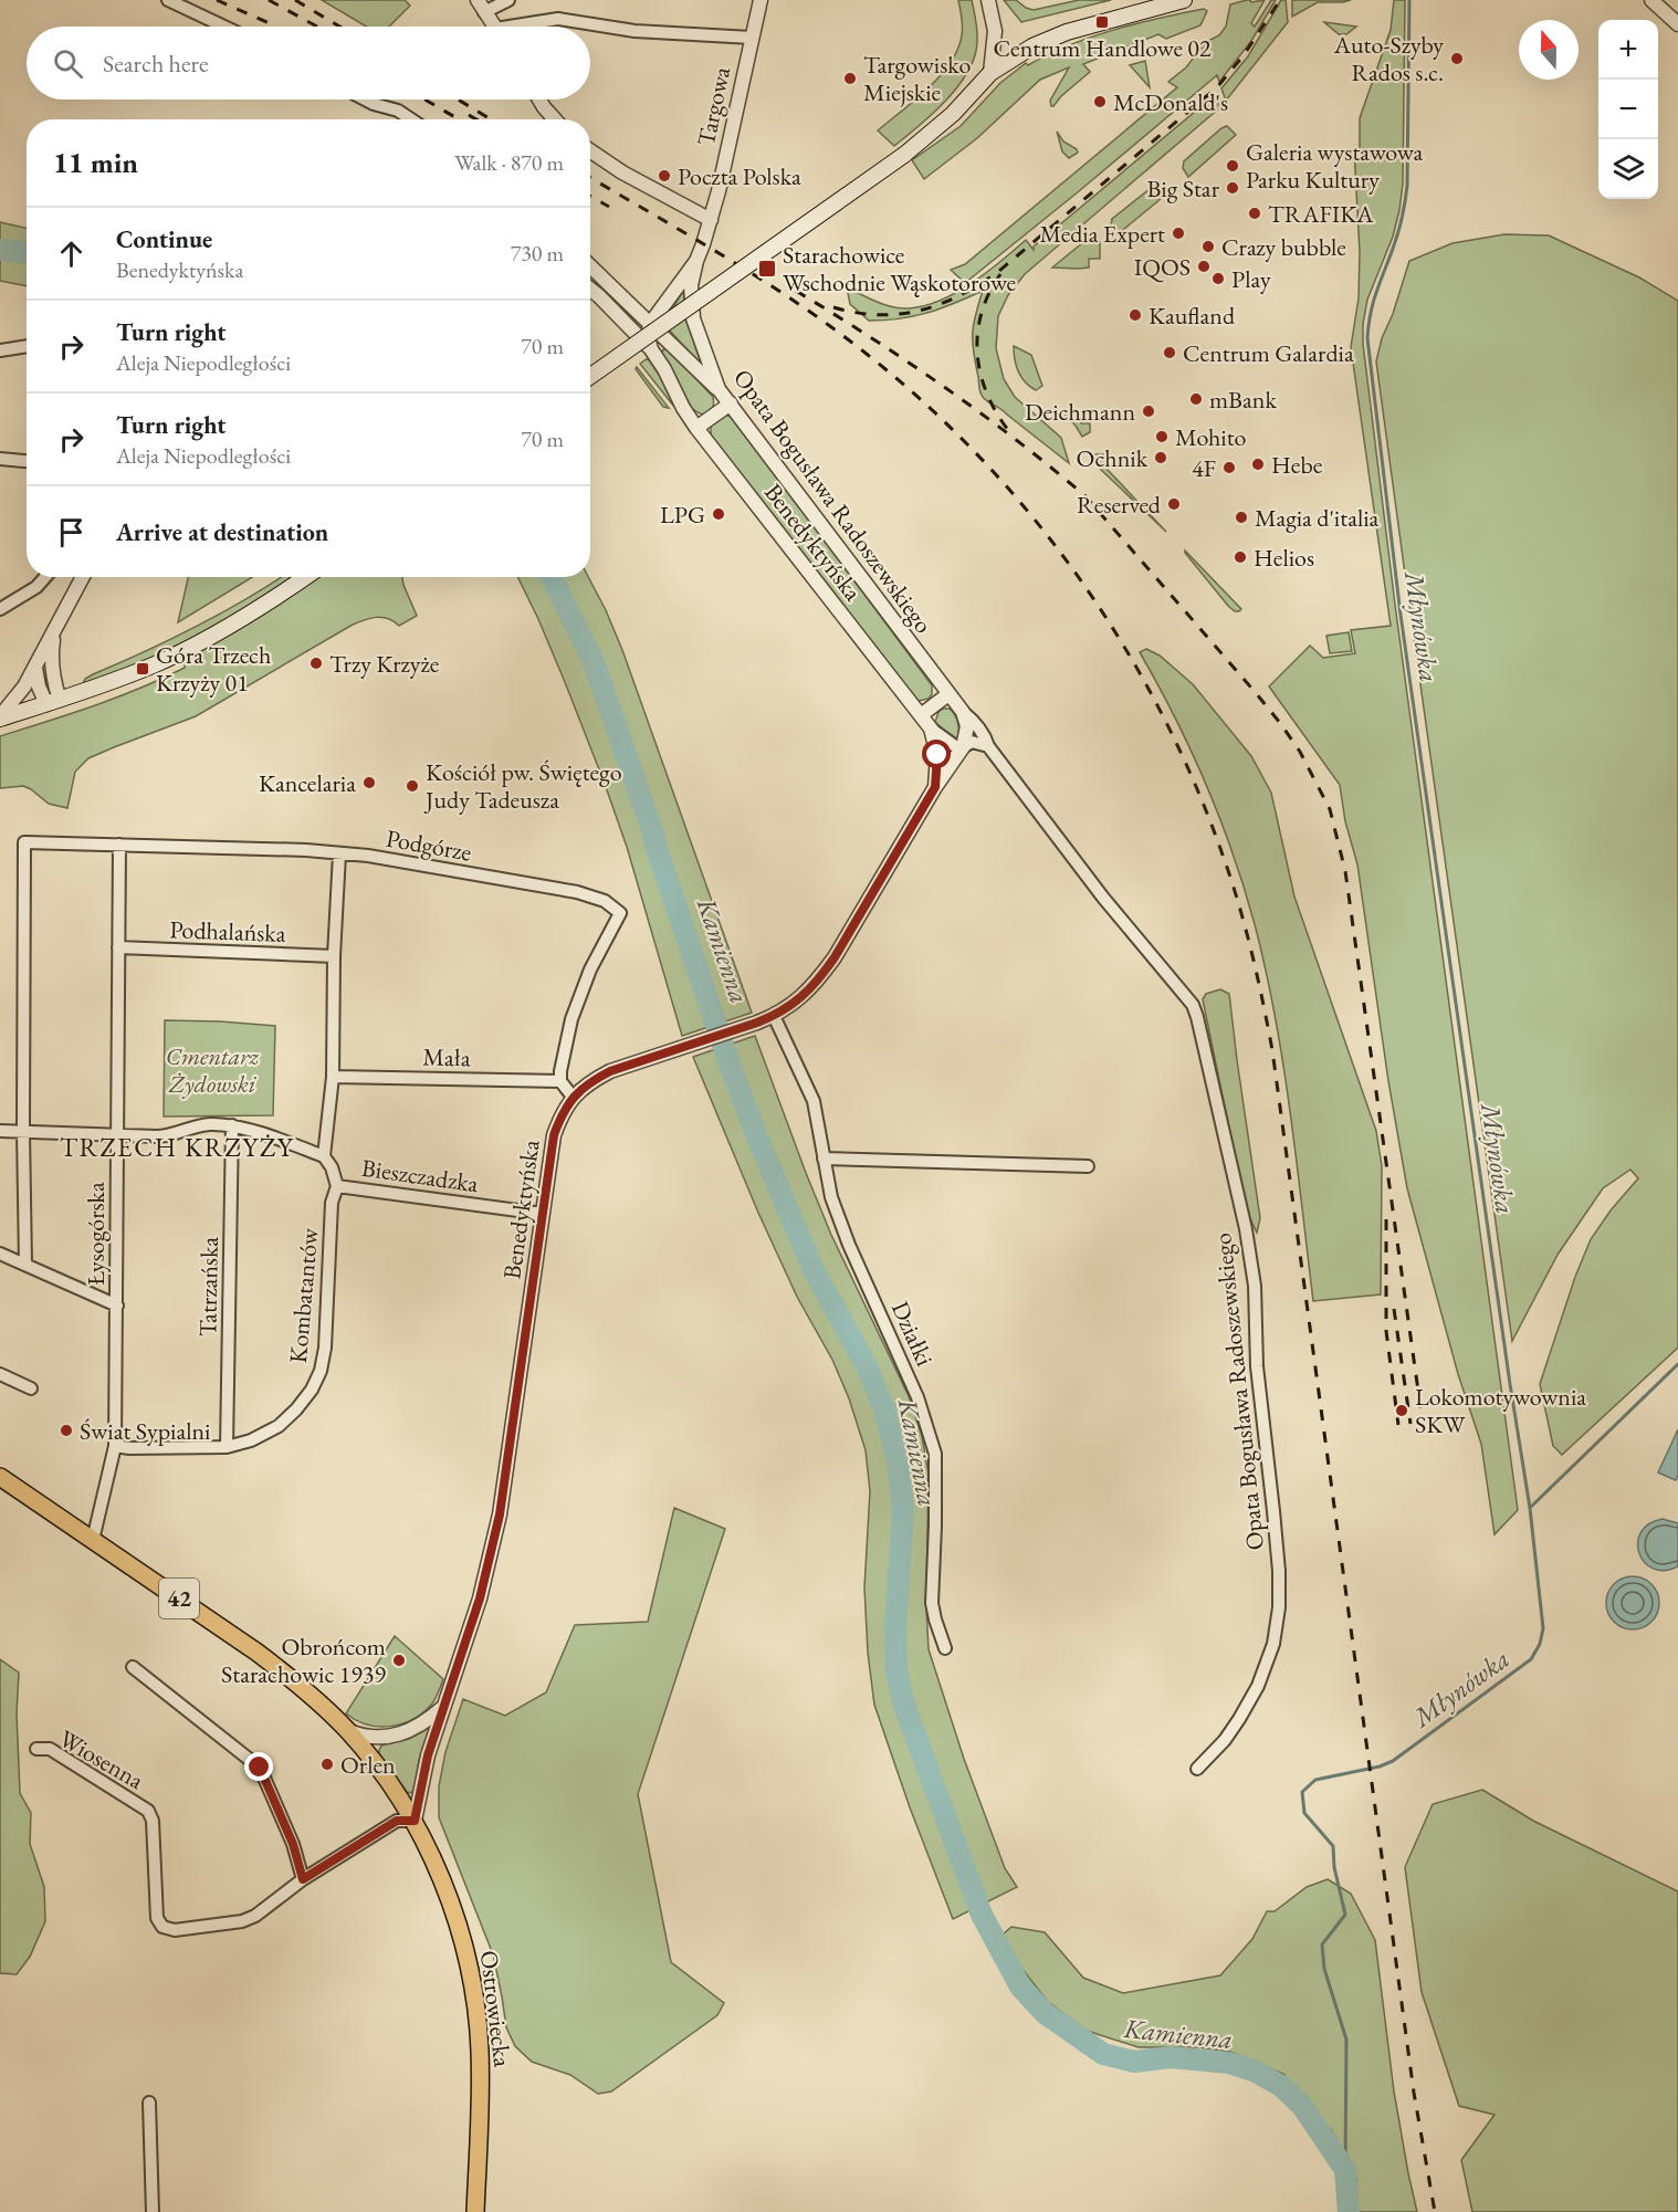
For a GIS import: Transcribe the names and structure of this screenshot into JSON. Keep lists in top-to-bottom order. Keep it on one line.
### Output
{"streets":{"main road":["42","Ostrowiecka"],"street":["Targowa","Opata Bogusława Radoszewskiego","Benedyktyńska","Podgórze","Podhalańska","Mała","Bieszczadzka","Łysogórska","Tatrzańska","Kombatantów","Działki","Wiosenna"]},"crossings":[["Targowa","Opata Bogusława Radoszewskiego"],["Targowa","Benedyktyńska"],["Benedyktyńska","Bieszczadzka"],["Benedyktyńska","Działki"],["Benedyktyńska","42"],["Benedyktyńska","Ostrowiecka"],["Podgórze","Mała"],["Podgórze","Łysogórska"],["Podhalańska","Łysogórska"],["Bieszczadzka","Kombatantów"],["Łysogórska","Kombatantów"],["Łysogórska","42"],["Tatrzańska","Kombatantów"],["42","Ostrowiecka"]],"districts":["TRZECH KRZYŻY"],"water":["Młynówka","Kamienna"],"parks":["Cmentarz Żydowski"],"places":{"transit":["Centrum Handlowe 02","Starachowice Wschodnie Wąskotorowe","Góra Trzech Krzyży 01"],"other":["Auto-Szyby Rados s.c.","Targowisko Miejskie","McDonald's","Galeria wystawowa Parku Kultury","Poczta Polska","Big Star","TRAFIKA","Media Expert","Crazy bubble","IQOS","Play","Kaufland","Centrum Galardia","mBank","Deichmann","Mohito","Ochnik","Hebe","4F","Reserved","LPG","Magia d'italia","Helios","Trzy Krzyże","Kancelaria","Kościół pw. Świętego Judy Tadeusza","Lokomotywownia SKW","Świat Sypialni","Obrońcom Starachowic 1939","Orlen"]},"north":"top","page":{"map_buttons":["+","−"],"search":"Search here","heading":["11 min","Walk · 870 m"],"list":[["Continue","Benedyktyńska","730 m"],["Turn right","Aleja Niepodległości","70 m"],["Turn right","Aleja Niepodległości","70 m"],"Arrive at destination"]}}
